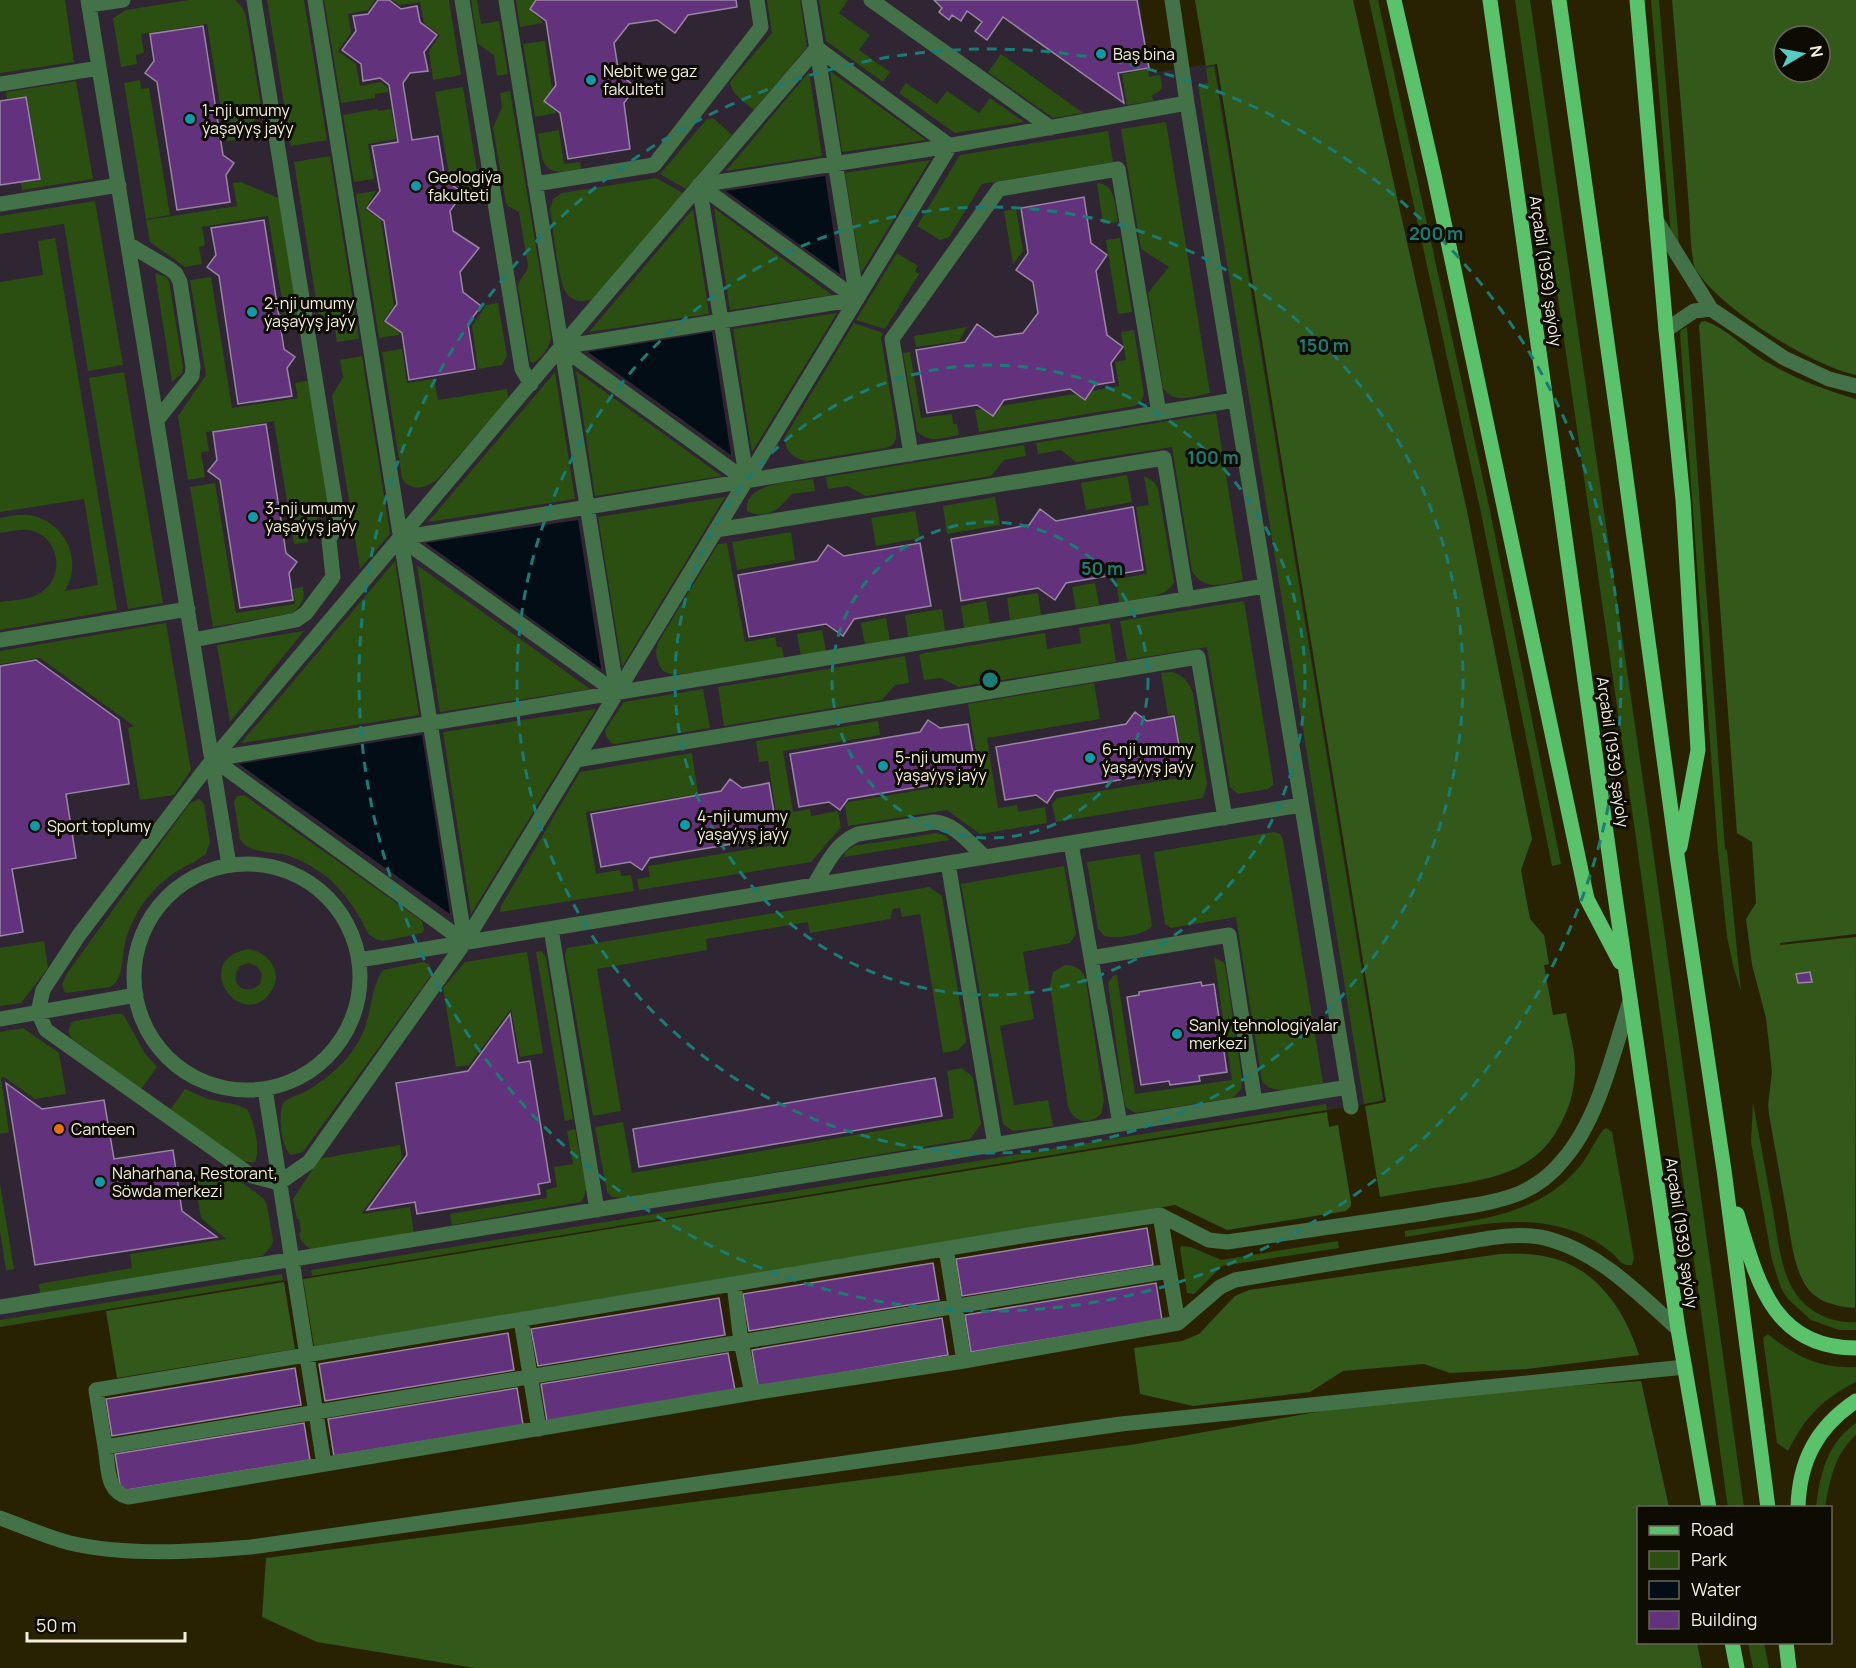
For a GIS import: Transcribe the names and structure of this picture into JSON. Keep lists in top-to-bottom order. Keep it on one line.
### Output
{"streets":{"main road":["Arçabil (1939) şaýoly"]},"places":["Baş bina","Nebit we gaz fakulteti","1-nji umumy ýaşaýyş jaýy","Geologiýa fakulteti","2-nji umumy ýaşaýyş jaýy","3-nji umumy ýaşaýyş jaýy","6-nji umumy ýaşaýyş jaýy","5-nji umumy ýaşaýyş jaýy","4-nji umumy ýaşaýyş jaýy","Sport toplumy","Sanly tehnologiýalar merkezi","Canteen","Naharhana, Restorant, Söwda merkezi"],"legend":["Road","Park","Water","Building"],"scale_bar":"50 m","north":"right","rings":["200 m","150 m","100 m","50 m"]}
